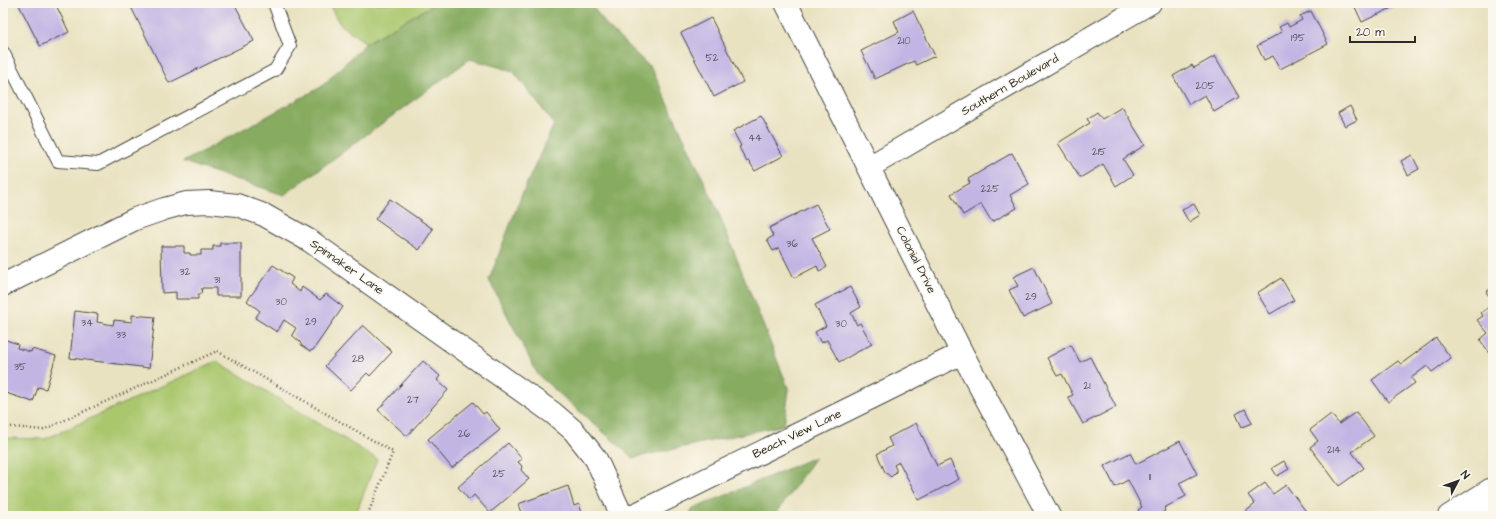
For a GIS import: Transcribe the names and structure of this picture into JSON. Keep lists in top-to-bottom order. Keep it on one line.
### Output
{"streets":{"street":["Southern Boulevard","Colonial Drive","Spinnaker Lane","Beach View Lane"]},"crossings":[["Southern Boulevard","Colonial Drive"],["Colonial Drive","Beach View Lane"]],"house_numbers":["195","210","52","205","44","215","225","36","32","31","29","30","29","34","30","33","28","35","21","27","26","214","25","11"],"scale_bar":"20 m","north":"top right"}
